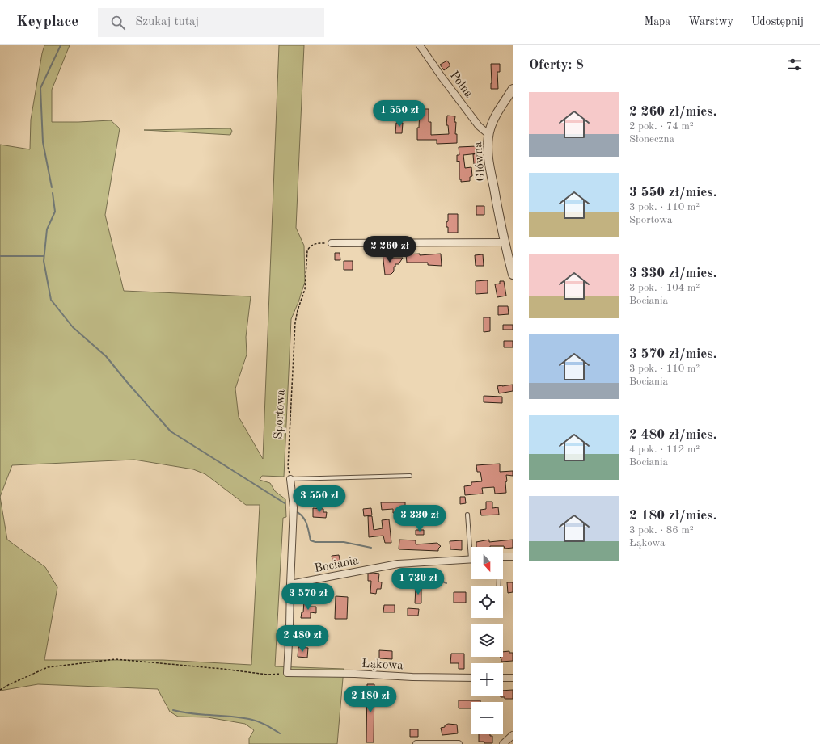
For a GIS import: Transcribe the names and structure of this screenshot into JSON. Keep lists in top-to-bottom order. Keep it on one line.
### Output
{"streets":{"street":["Polna","Główna","Bociania","Łąkowa"],"path":["Sportowa"]},"crossings":[["Polna","Główna"]],"north":"bottom","page":{"header":"Keyplace","search":"Szukaj tutaj","nav":["Mapa","Warstwy","Udostępnij"],"heading":"Oferty: 8","list":[{"name":"2 260 zł/mies.","note":"2 pok. · 74 m² · Słoneczna"},{"name":"3 550 zł/mies.","note":"3 pok. · 110 m² · Sportowa"},{"name":"3 330 zł/mies.","note":"3 pok. · 104 m² · Bociania"},{"name":"3 570 zł/mies.","note":"3 pok. · 110 m² · Bociania"},{"name":"2 480 zł/mies.","note":"4 pok. · 112 m² · Bociania"},{"name":"2 180 zł/mies.","note":"3 pok. · 86 m² · Łąkowa"}],"price":["1 550 zł","2 260 zł","3 550 zł","3 330 zł","1 730 zł","3 570 zł","2 480 zł","2 180 zł"],"map_buttons":["+","−"]}}
